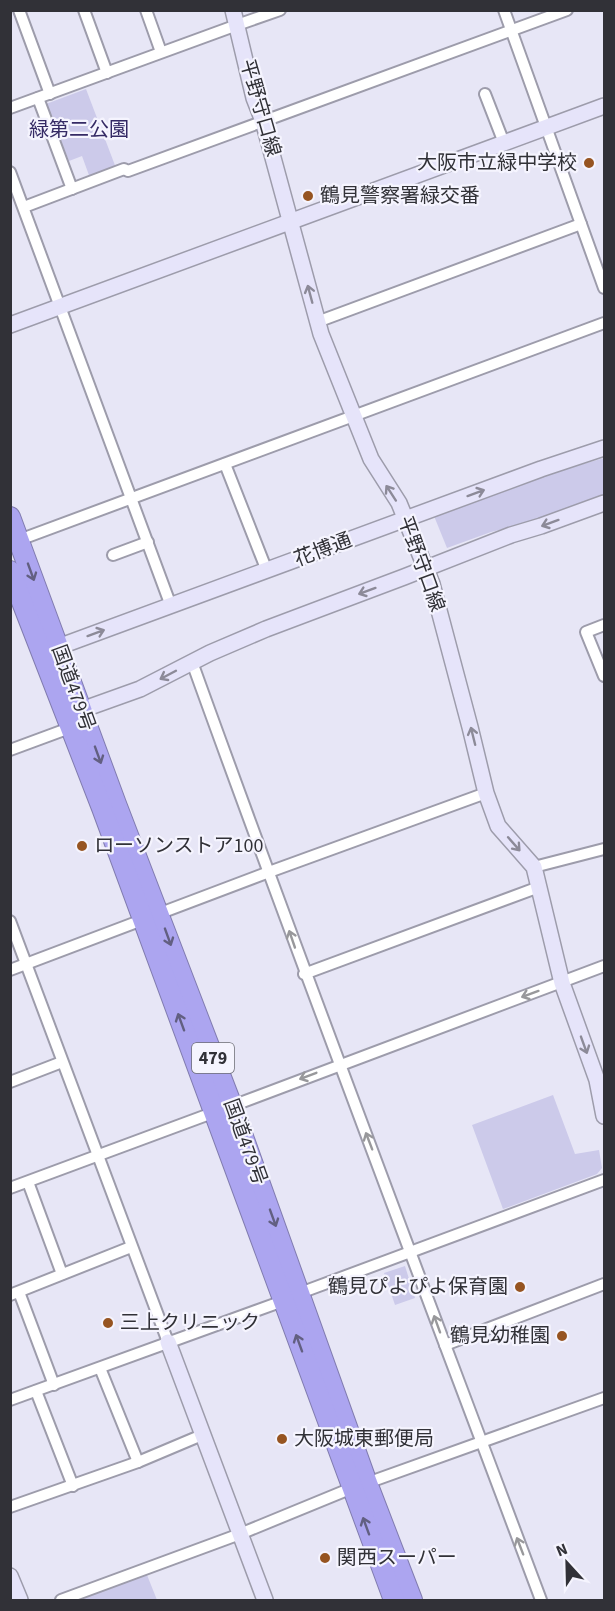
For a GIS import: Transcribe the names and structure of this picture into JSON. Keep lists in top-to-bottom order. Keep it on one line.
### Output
{"streets":{"highway":["国道479号","479"],"street":["平野守口線","花博通"]},"crossings":[["平野守口線","花博通"],["花博通","国道479号"]],"parks":["緑第二公園"],"places":["大阪市立緑中学校","鶴見警察署緑交番","ローソンストア100","鶴見ぴよぴよ保育園","三上クリニック","鶴見幼稚園","大阪城東郵便局","関西スーパー"],"north":"top"}
